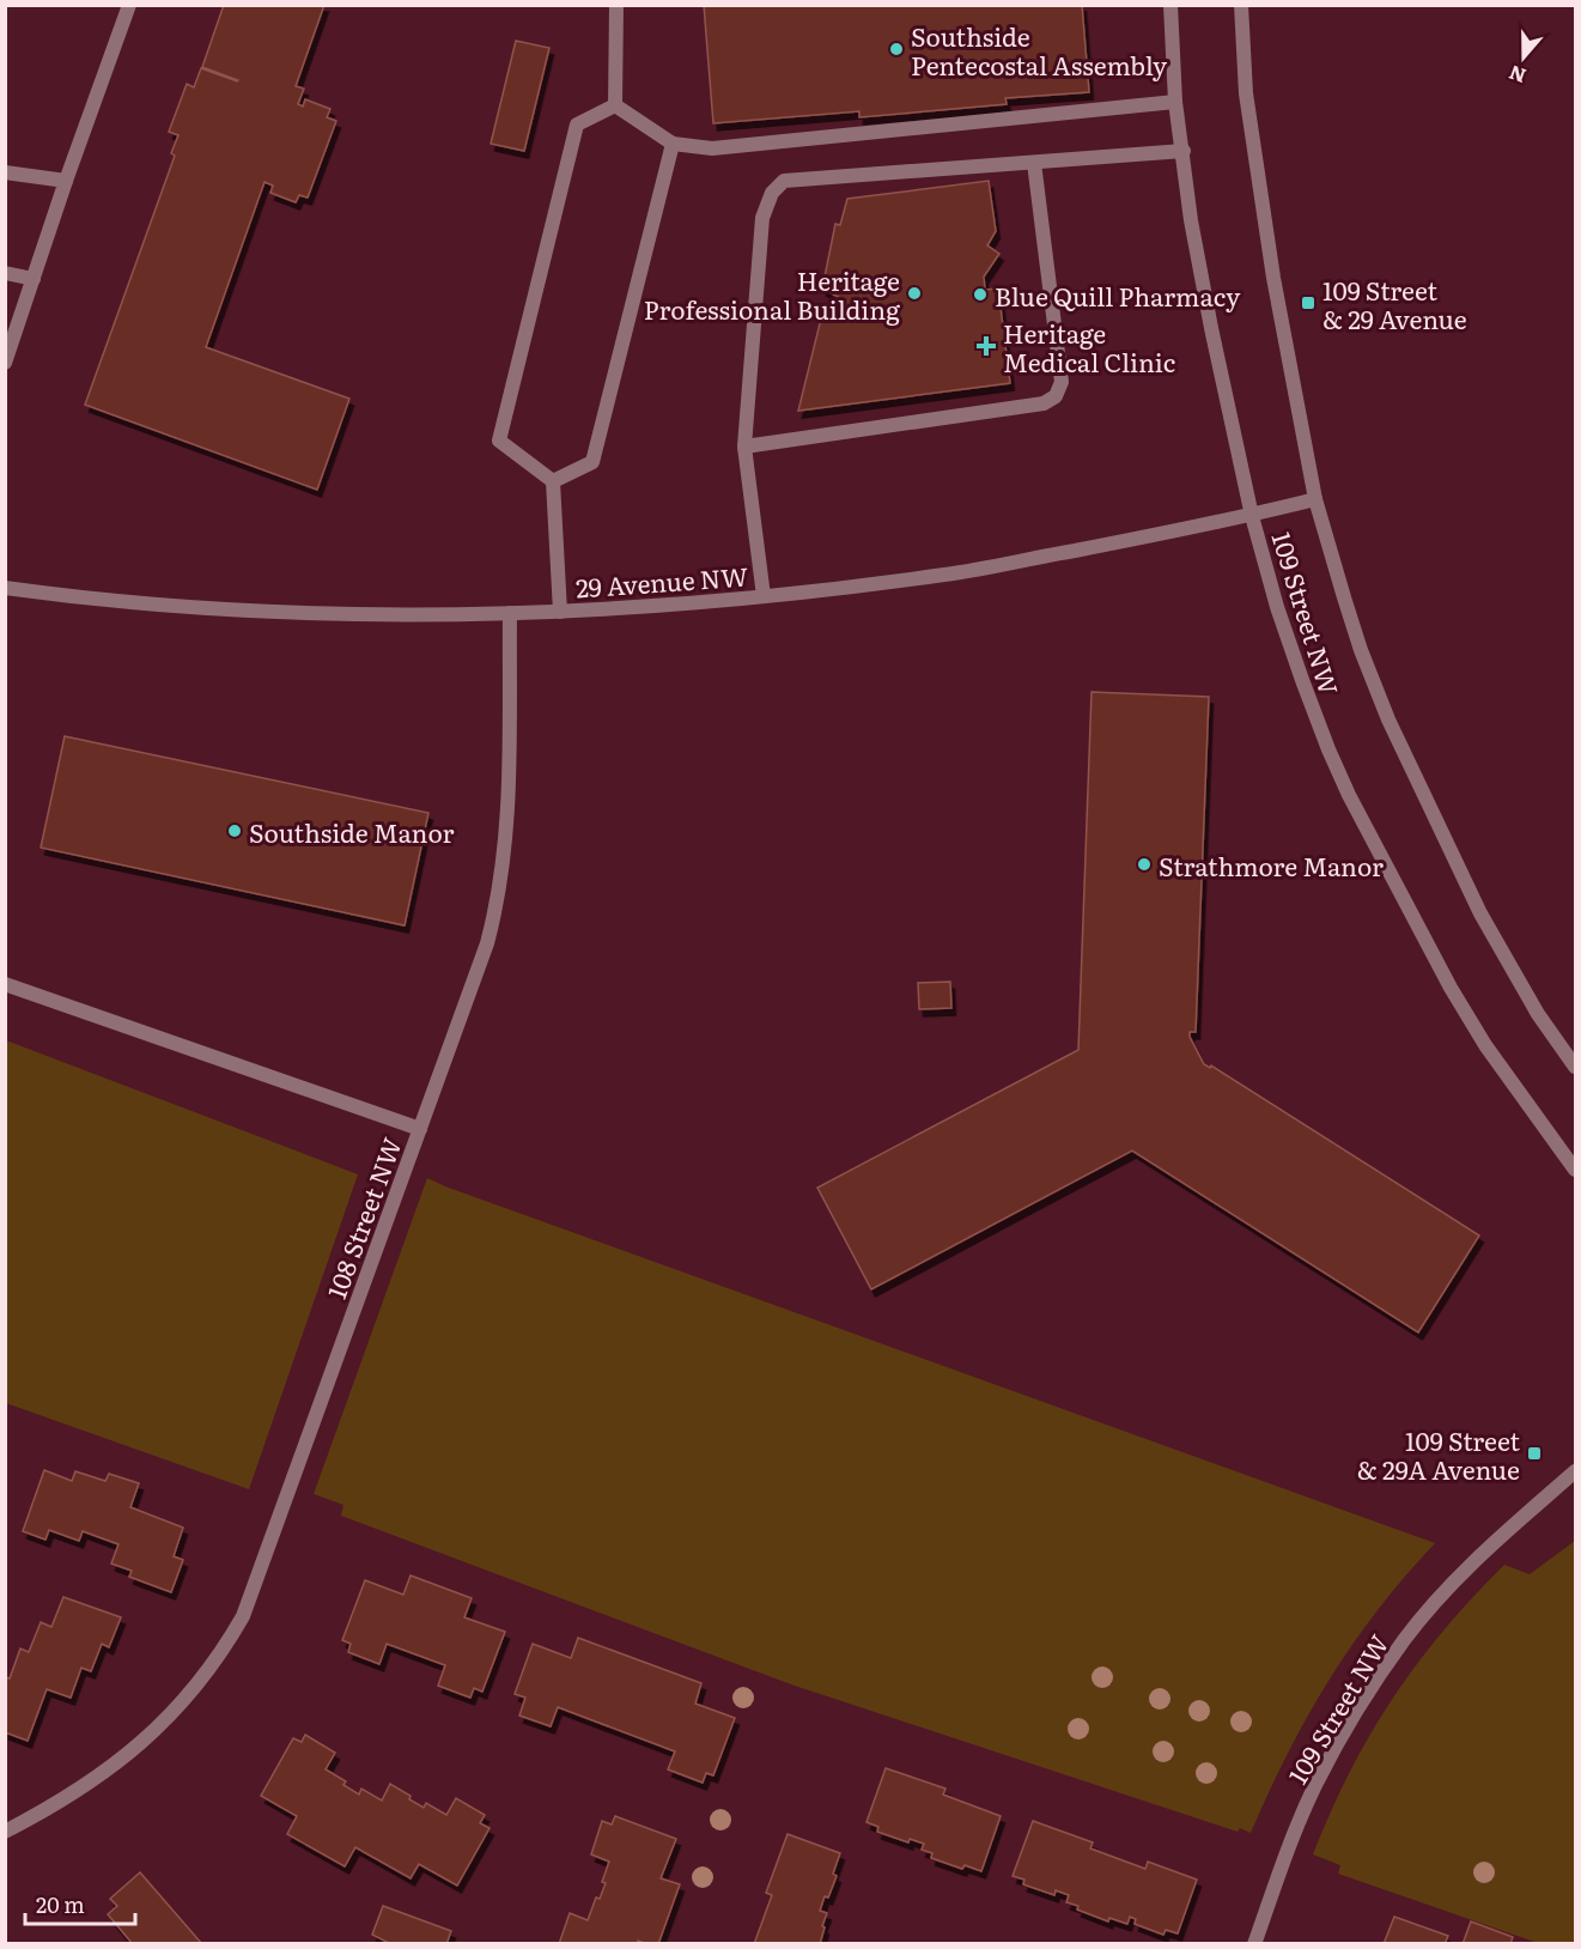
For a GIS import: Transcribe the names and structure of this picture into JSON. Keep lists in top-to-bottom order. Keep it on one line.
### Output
{"streets":{"street":["29 Avenue NW","109 Street NW","108 Street NW"]},"crossings":[["29 Avenue NW","109 Street NW"],["29 Avenue NW","108 Street NW"]],"places":{"other":["Southside Pentecostal Assembly","Heritage Professional Building","Blue Quill Pharmacy","Southside Manor","Strathmore Manor"],"transit":["109 Street & 29 Avenue","109 Street & 29A Avenue"],"health":["Heritage Medical Clinic"]},"scale_bar":"20 m","north":"bottom"}
